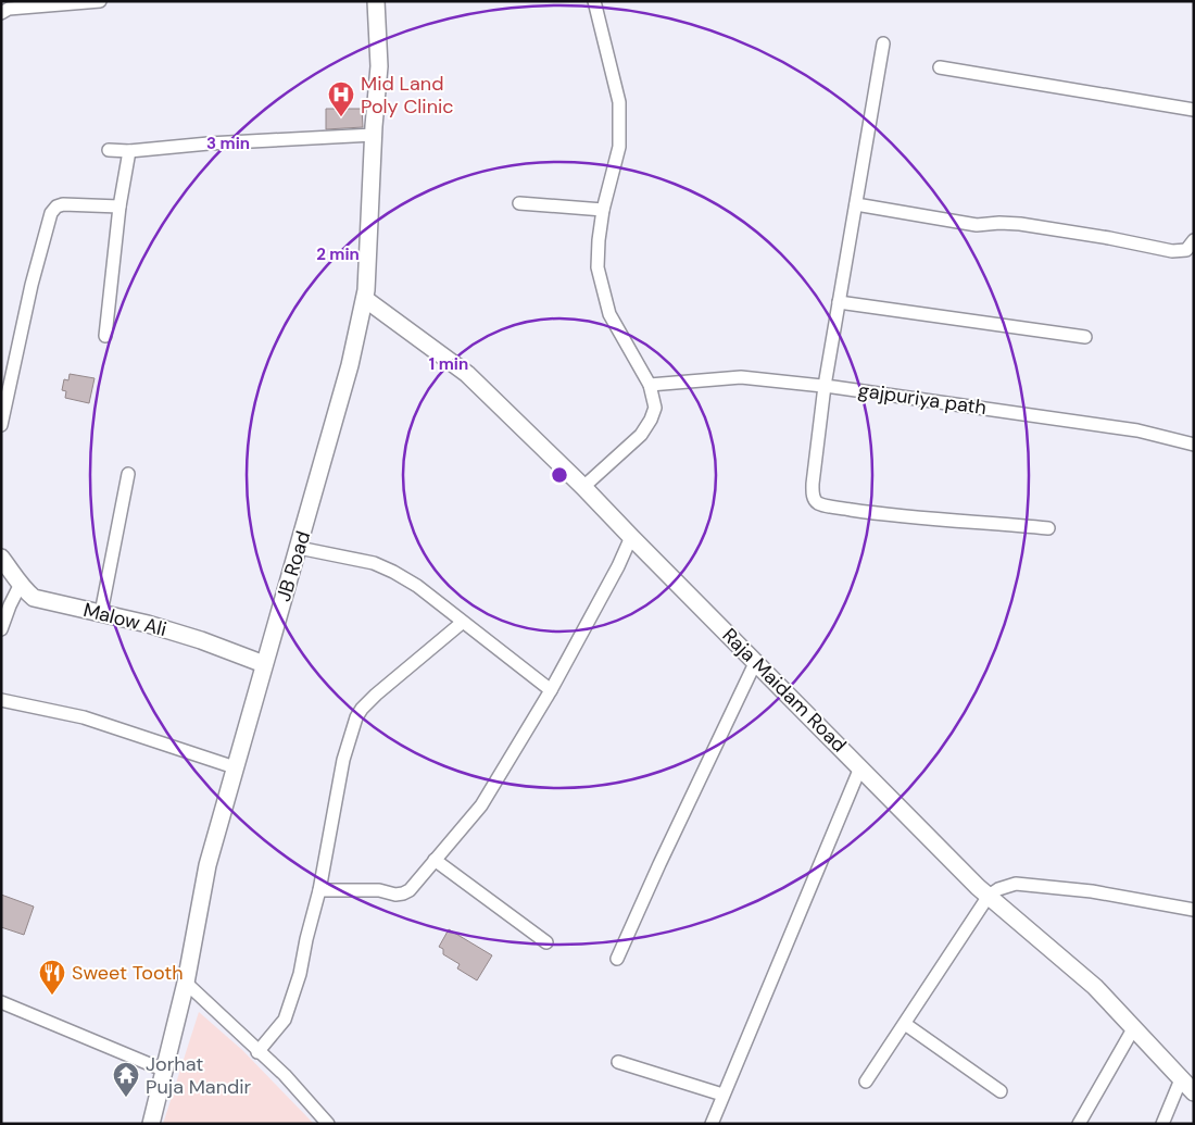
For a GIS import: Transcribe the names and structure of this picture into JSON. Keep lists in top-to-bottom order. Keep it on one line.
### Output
{"streets":{"street":["gajpuriya path","JB Road","Malow Ali","Raja Maidam Road"]},"crossings":[["JB Road","Malow Ali"],["JB Road","Raja Maidam Road"]],"places":{"hospital":["Mid Land Poly Clinic"],"restaurant":["Sweet Tooth"],"temple":["Jorhat Puja Mandir"]},"rings":["3 min","2 min","1 min"]}
